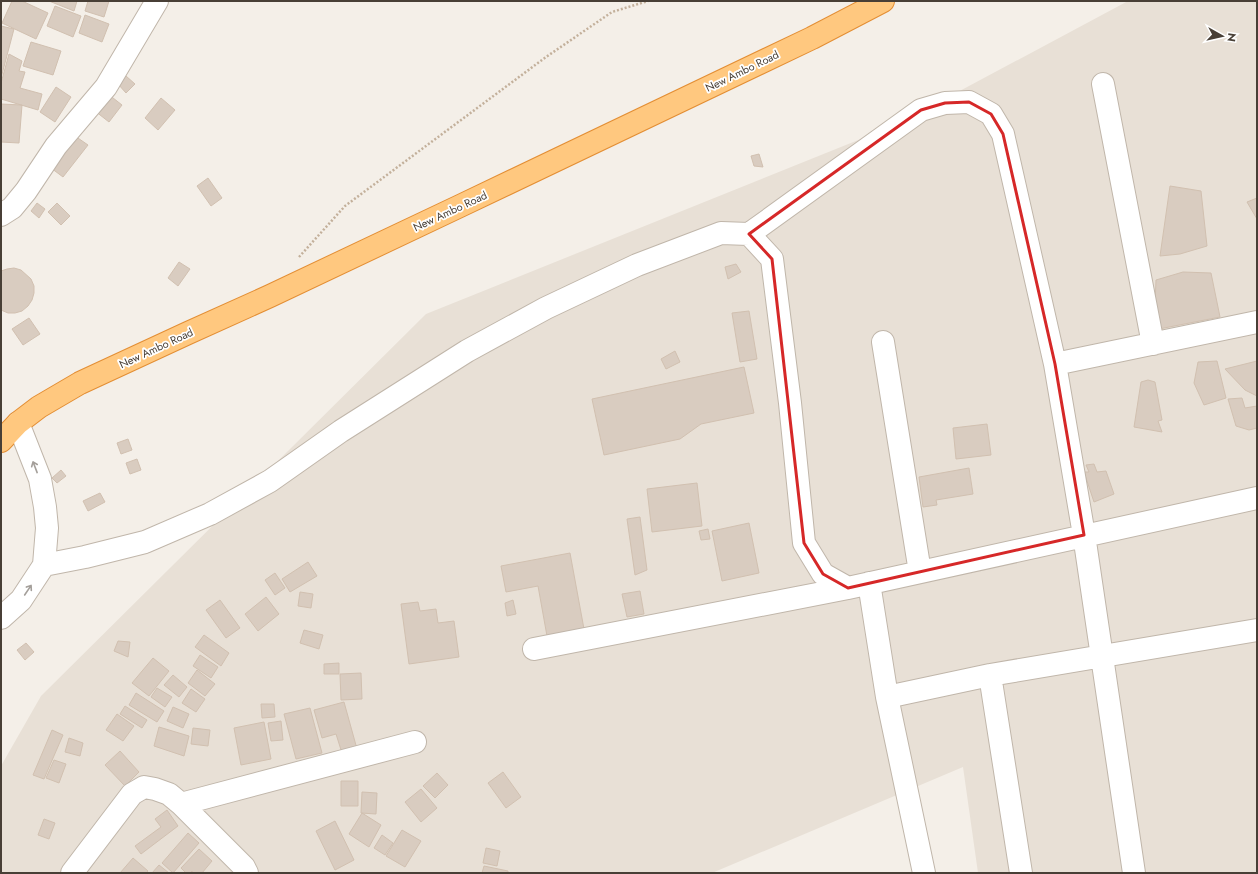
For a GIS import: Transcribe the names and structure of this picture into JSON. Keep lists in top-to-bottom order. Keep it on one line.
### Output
{"streets":{"highway":["New Ambo Road"]},"north":"right"}
